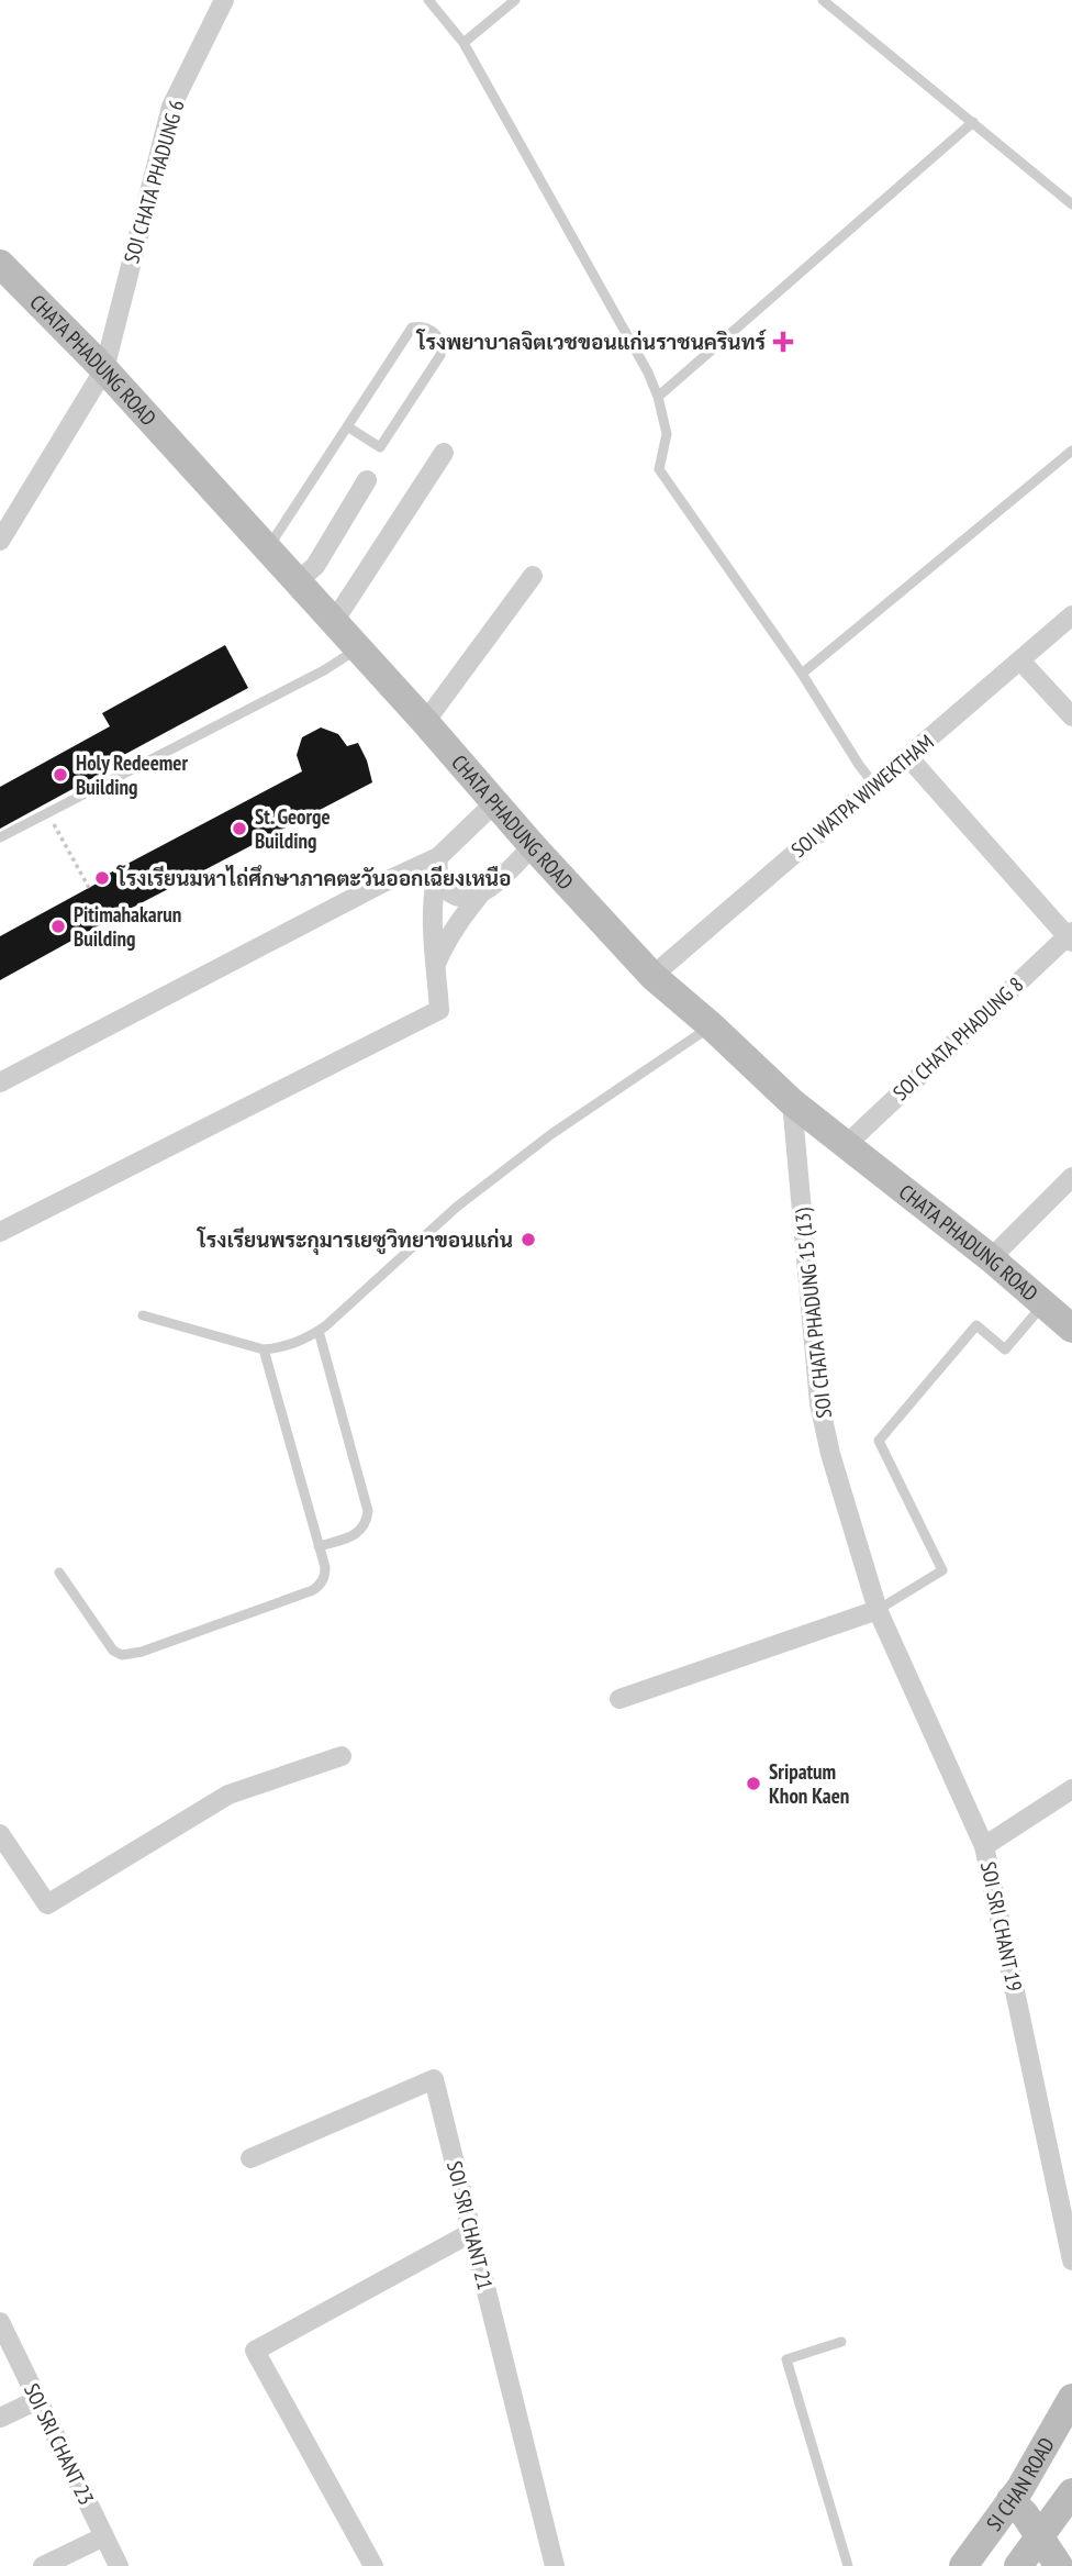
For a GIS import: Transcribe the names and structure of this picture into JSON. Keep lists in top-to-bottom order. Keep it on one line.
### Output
{"streets":{"street":["SOI CHATA PHADUNG 6","CHATA PHADUNG ROAD","SOI WATPA WIWEKTHAM","SOI CHATA PHADUNG 8","SOI CHATA PHADUNG 15 (13)","SOI SRI CHANT 19","SOI SRI CHANT 21","SOI SRI CHANT 23","SI CHAN ROAD"]},"crossings":[["SOI CHATA PHADUNG 6","CHATA PHADUNG ROAD"],["CHATA PHADUNG ROAD","SOI WATPA WIWEKTHAM"],["CHATA PHADUNG ROAD","SOI CHATA PHADUNG 8"],["CHATA PHADUNG ROAD","SOI CHATA PHADUNG 15 (13)"],["SOI CHATA PHADUNG 15 (13)","SOI SRI CHANT 19"]],"places":{"health":["โรงพยาบาลจิตเวชขอนแก่นราชนครินทร์"],"other":["Holy Redeemer Building","St. George Building","โรงเรียนมหาไถ่ศึกษาภาคตะวันออกเฉียงเหนือ","Pitimahakarun Building","โรงเรียนพระกุมารเยซูวิทยาขอนแก่น","Sripatum Khon Kaen"]}}
